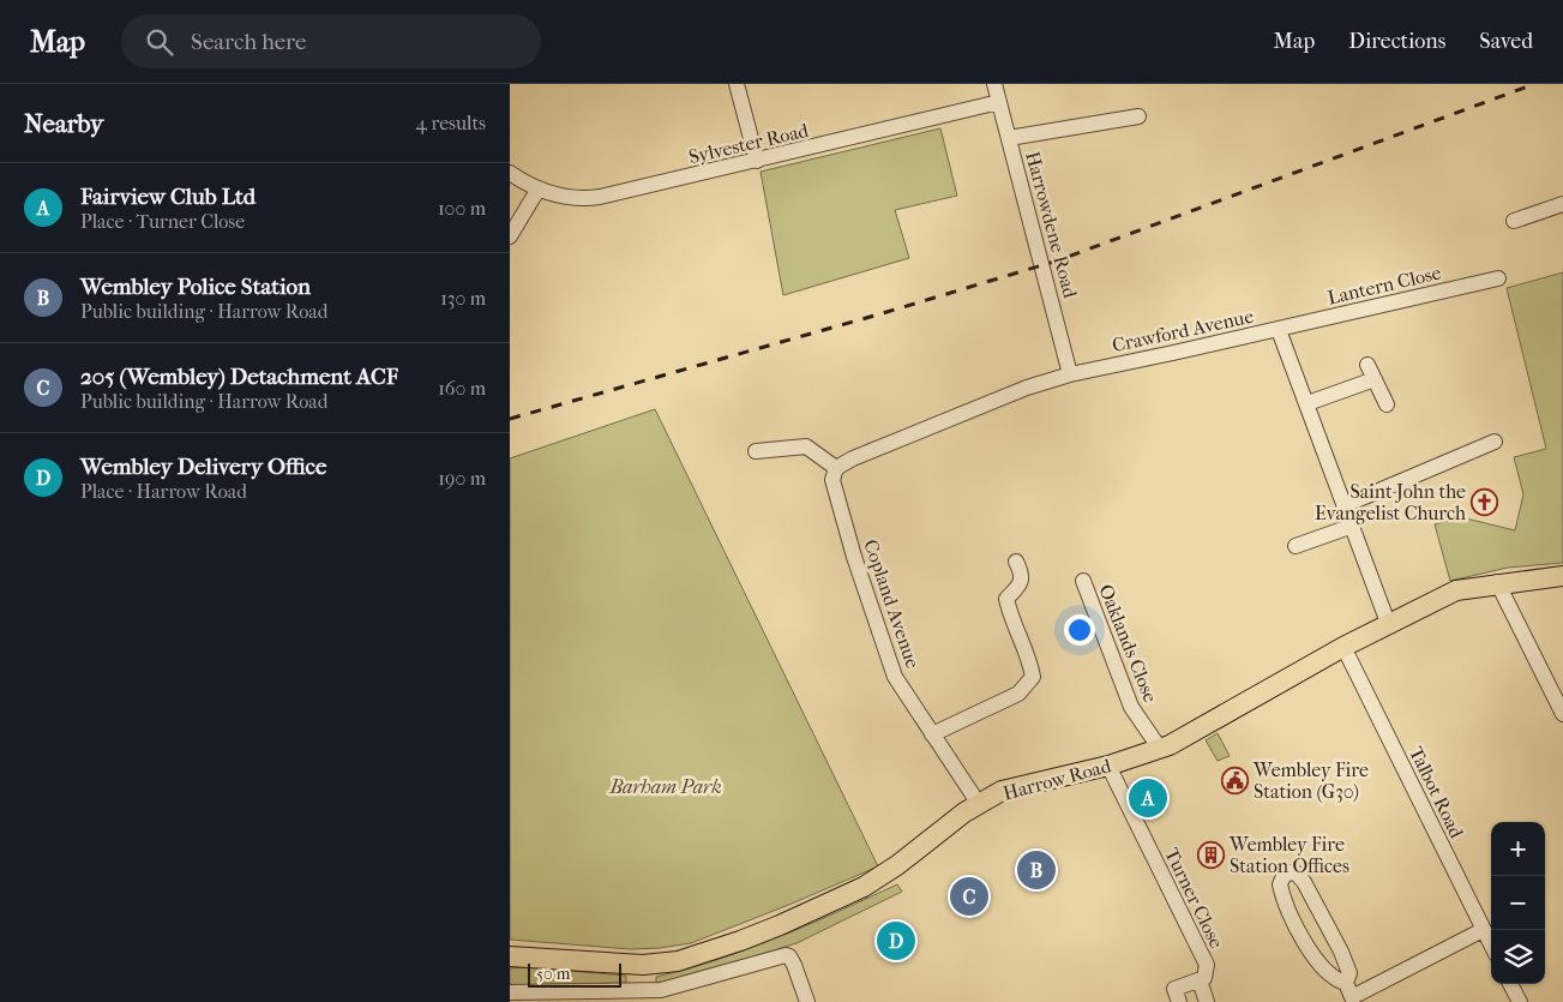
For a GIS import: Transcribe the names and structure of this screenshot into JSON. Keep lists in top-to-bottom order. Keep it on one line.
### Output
{"streets":{"main road":["Harrow Road"],"street":["Sylvester Road","Harrowdene Road","Lantern Close","Crawford Avenue","Copland Avenue","Oaklands Close","Talbot Road","Turner Close"]},"crossings":[["Sylvester Road","Harrowdene Road"],["Harrowdene Road","Crawford Avenue"],["Lantern Close","Crawford Avenue"],["Crawford Avenue","Copland Avenue"],["Crawford Avenue","Harrow Road"],["Copland Avenue","Harrow Road"],["Oaklands Close","Harrow Road"],["Harrow Road","Talbot Road"],["Harrow Road","Turner Close"]],"parks":["Barham Park"],"places":{"church":["Saint John the Evangelist Church"],"public building":["Wembley Fire Station (G30)"],"building":["Wembley Fire Station Offices"]},"scale_bar":"50 m","page":{"header":"Map","search":"Search here","nav":["Map","Directions","Saved"],"heading":["Nearby","4 results"],"list":[{"mark":"A","name":"Fairview Club Ltd","note":"Place · Turner Close","value":"100 m"},{"mark":"B","name":"Wembley Police Station","note":"Public building · Harrow Road","value":"130 m"},{"mark":"C","name":"205 (Wembley) Detachment ACF","note":"Public building · Harrow Road","value":"160 m"},{"mark":"D","name":"Wembley Delivery Office","note":"Place · Harrow Road","value":"190 m"}],"pins":["A","B","C","D"],"map_buttons":["+","−"],"scale":"50 m"}}
